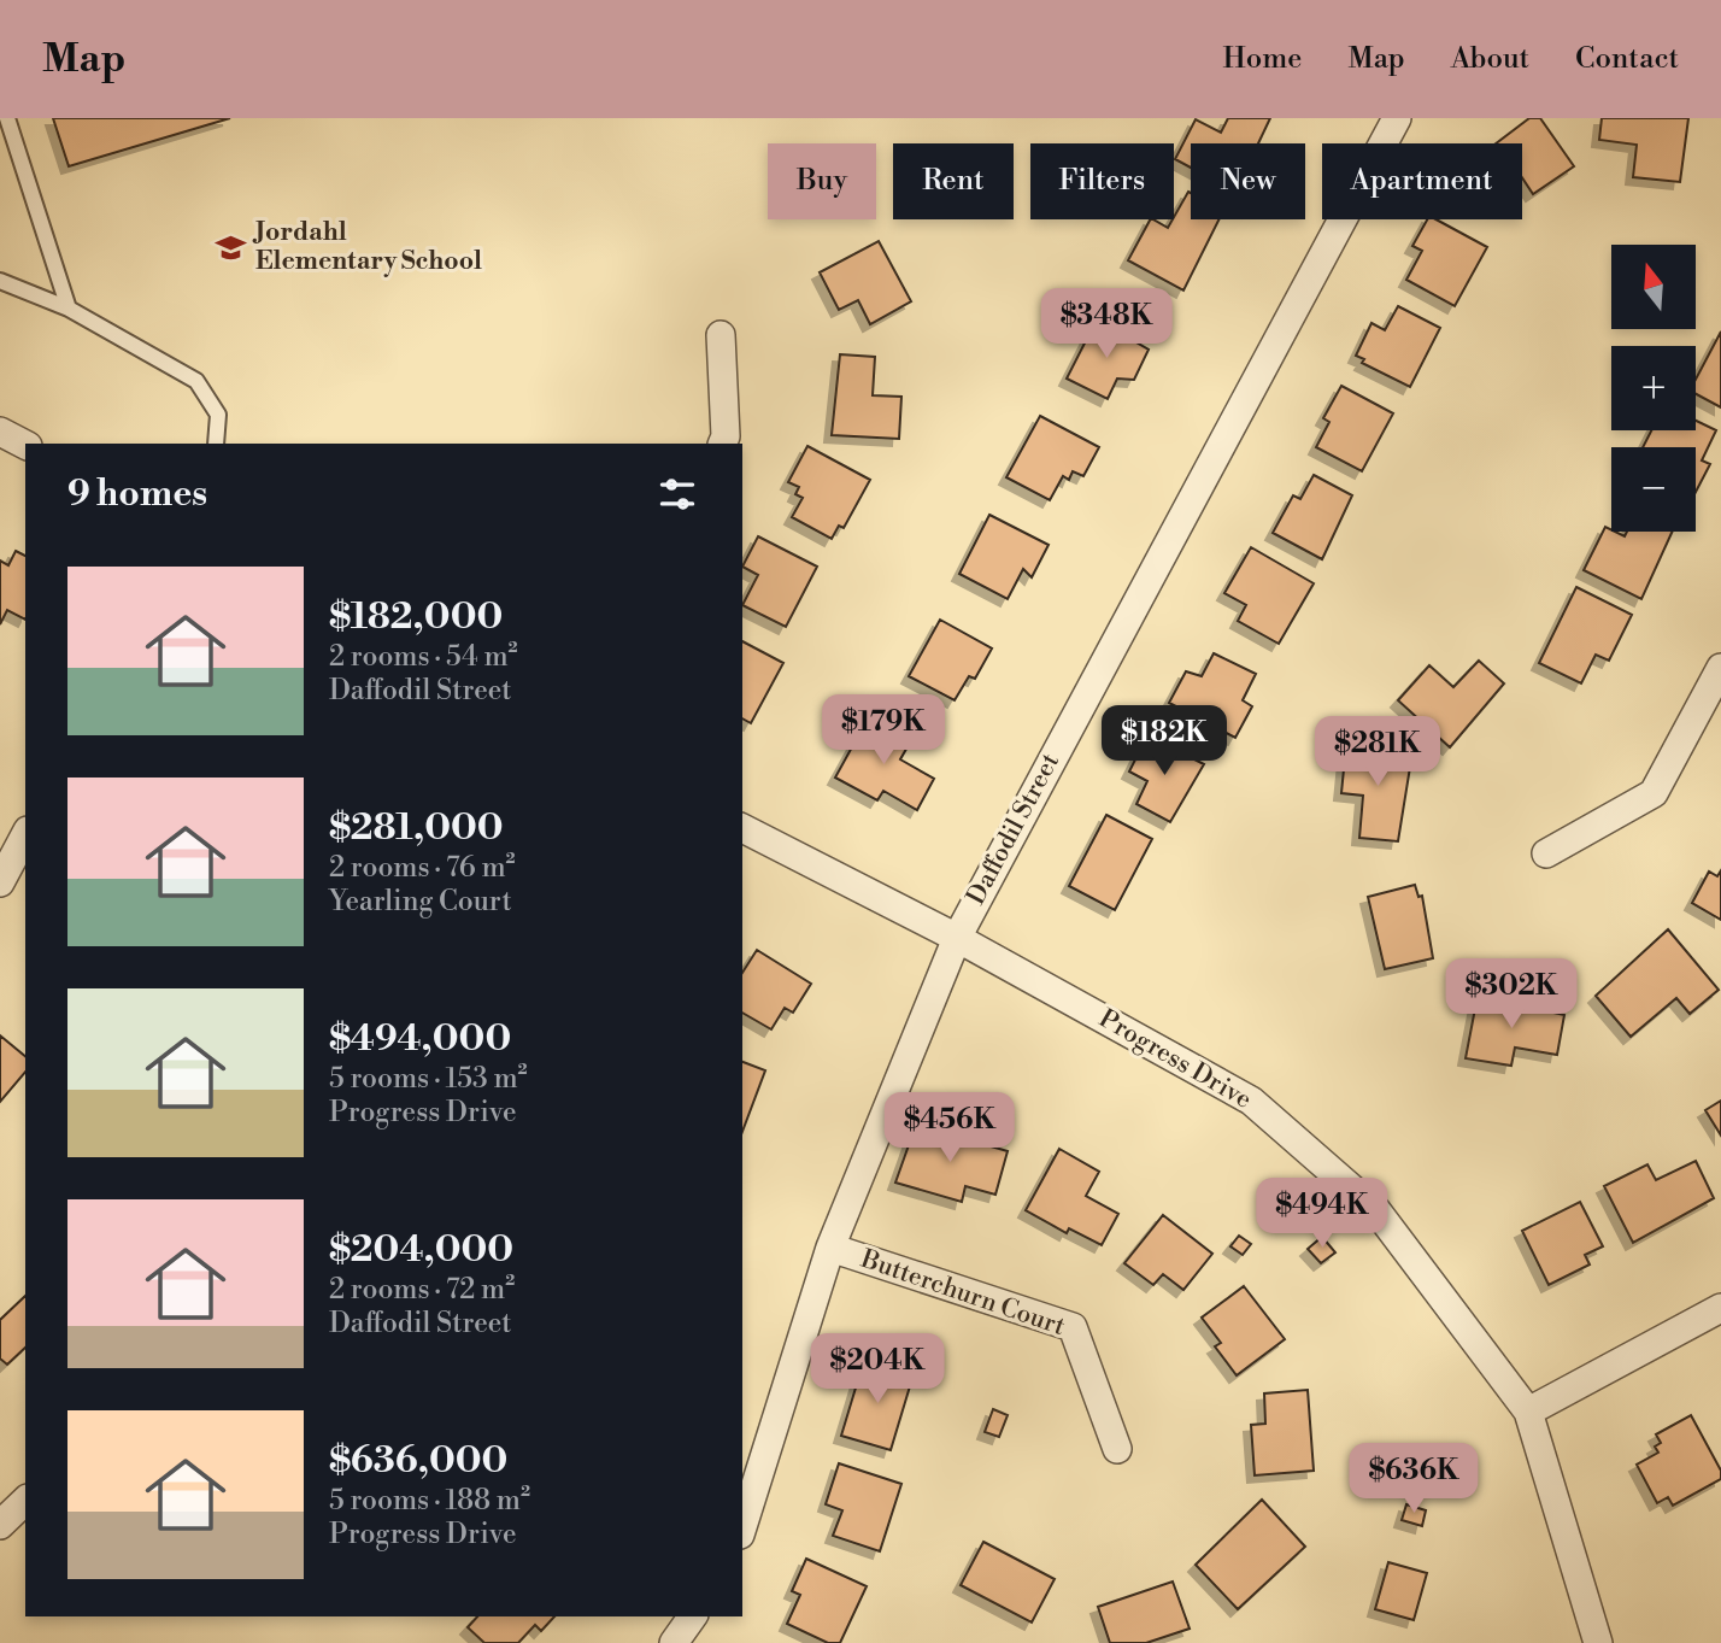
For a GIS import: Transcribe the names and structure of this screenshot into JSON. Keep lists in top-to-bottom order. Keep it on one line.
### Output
{"streets":{"street":["Daffodil Street","Progress Drive","Butterchurn Court"]},"crossings":[["Daffodil Street","Progress Drive"],["Daffodil Street","Butterchurn Court"]],"places":{"school or university":["Jordahl Elementary School"]},"north":"top","page":{"header":"Map","nav":["Home","Map","About","Contact"],"chip":["Buy","Rent","Filters","New","Apartment"],"map_buttons":["+","−"],"price":["$348K","$179K","$182K","$281K","$302K","$456K","$494K","$204K","$636K"],"heading":"9 homes","list":[{"name":"$182,000","note":"2 rooms · 54 m² · Daffodil Street"},{"name":"$281,000","note":"2 rooms · 76 m² · Yearling Court"},{"name":"$494,000","note":"5 rooms · 153 m² · Progress Drive"},{"name":"$204,000","note":"2 rooms · 72 m² · Daffodil Street"},{"name":"$636,000","note":"5 rooms · 188 m² · Progress Drive"}]}}
